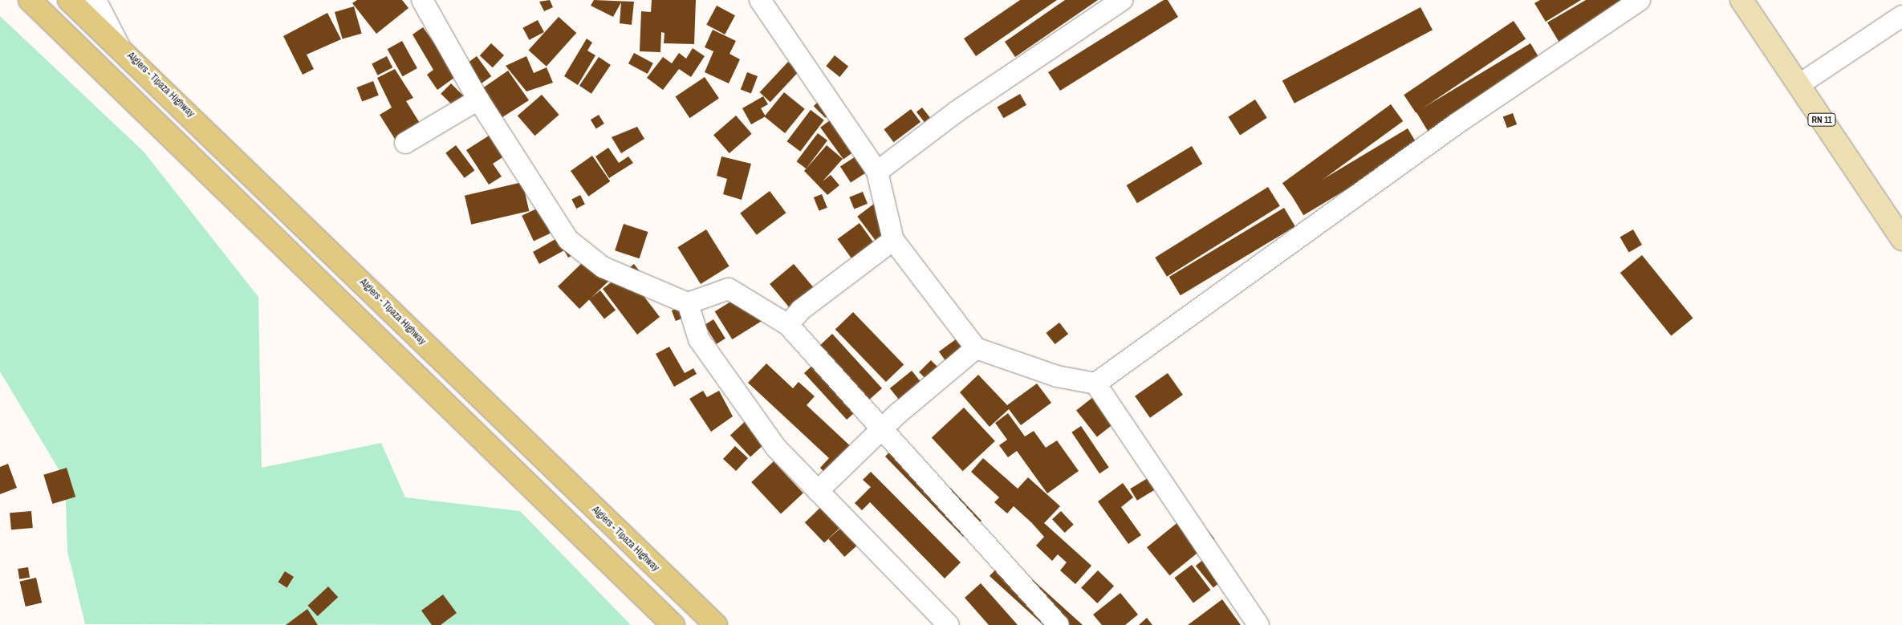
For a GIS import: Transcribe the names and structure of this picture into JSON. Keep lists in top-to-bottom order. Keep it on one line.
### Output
{"streets":{"highway":["Algiers - Tipaza Highway"],"main road":["RN 11"]}}
